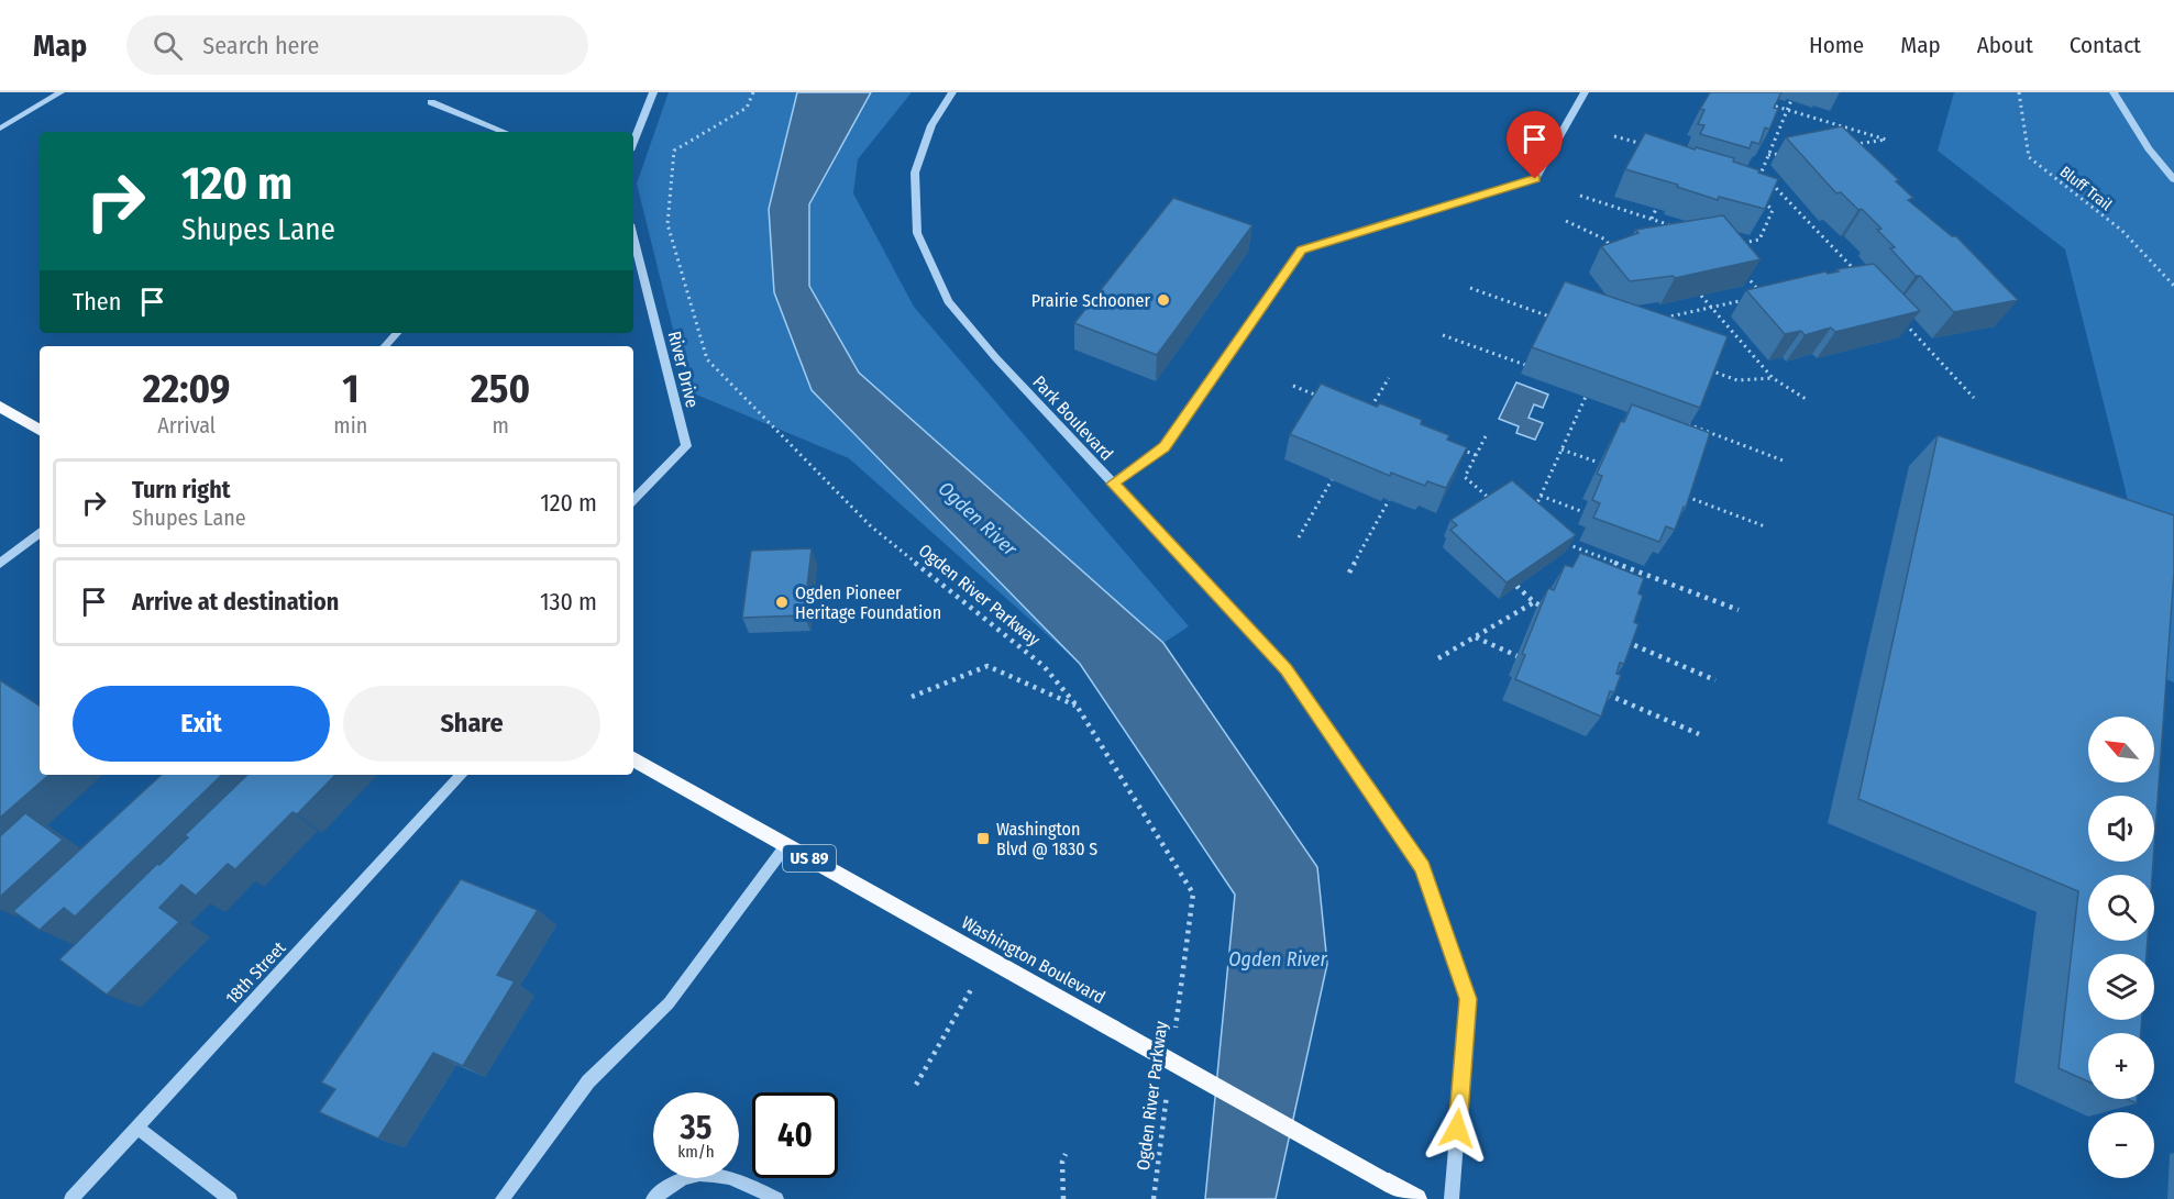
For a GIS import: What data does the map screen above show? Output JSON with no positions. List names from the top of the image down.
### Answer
{
  "streets": {
    "main road": ["US 89", "Washington Boulevard"],
    "street": ["River Drive", "Park Boulevard", "18th Street"],
    "path": ["Bluff Trail", "Ogden River Parkway"]
  },
  "water": ["Ogden River"],
  "places": {
    "other": ["Prairie Schooner", "Ogden Pioneer Heritage Foundation"],
    "transit": ["Washington Blvd @ 1830 S"]
  },
  "north": "top left",
  "page": {
    "header": "Map",
    "search": "Search here",
    "nav": [
      "Home",
      "Map",
      "About",
      "Contact"
    ],
    "turn": ["120 m", "Shupes Lane"],
    "then": "Then",
    "eta": [
      "22:09",
      "Arrival",
      "1",
      "min",
      "250",
      "m"
    ],
    "list": [
      {
        "name": "Turn right",
        "note": "Shupes Lane",
        "value": "120 m"
      },
      {
        "name": "Arrive at destination",
        "value": "130 m"
      }
    ],
    "buttons": ["Exit", "Share"],
    "map_buttons": ["+", "−"],
    "speed": "35 km/h",
    "limit": "40"
  }
}
